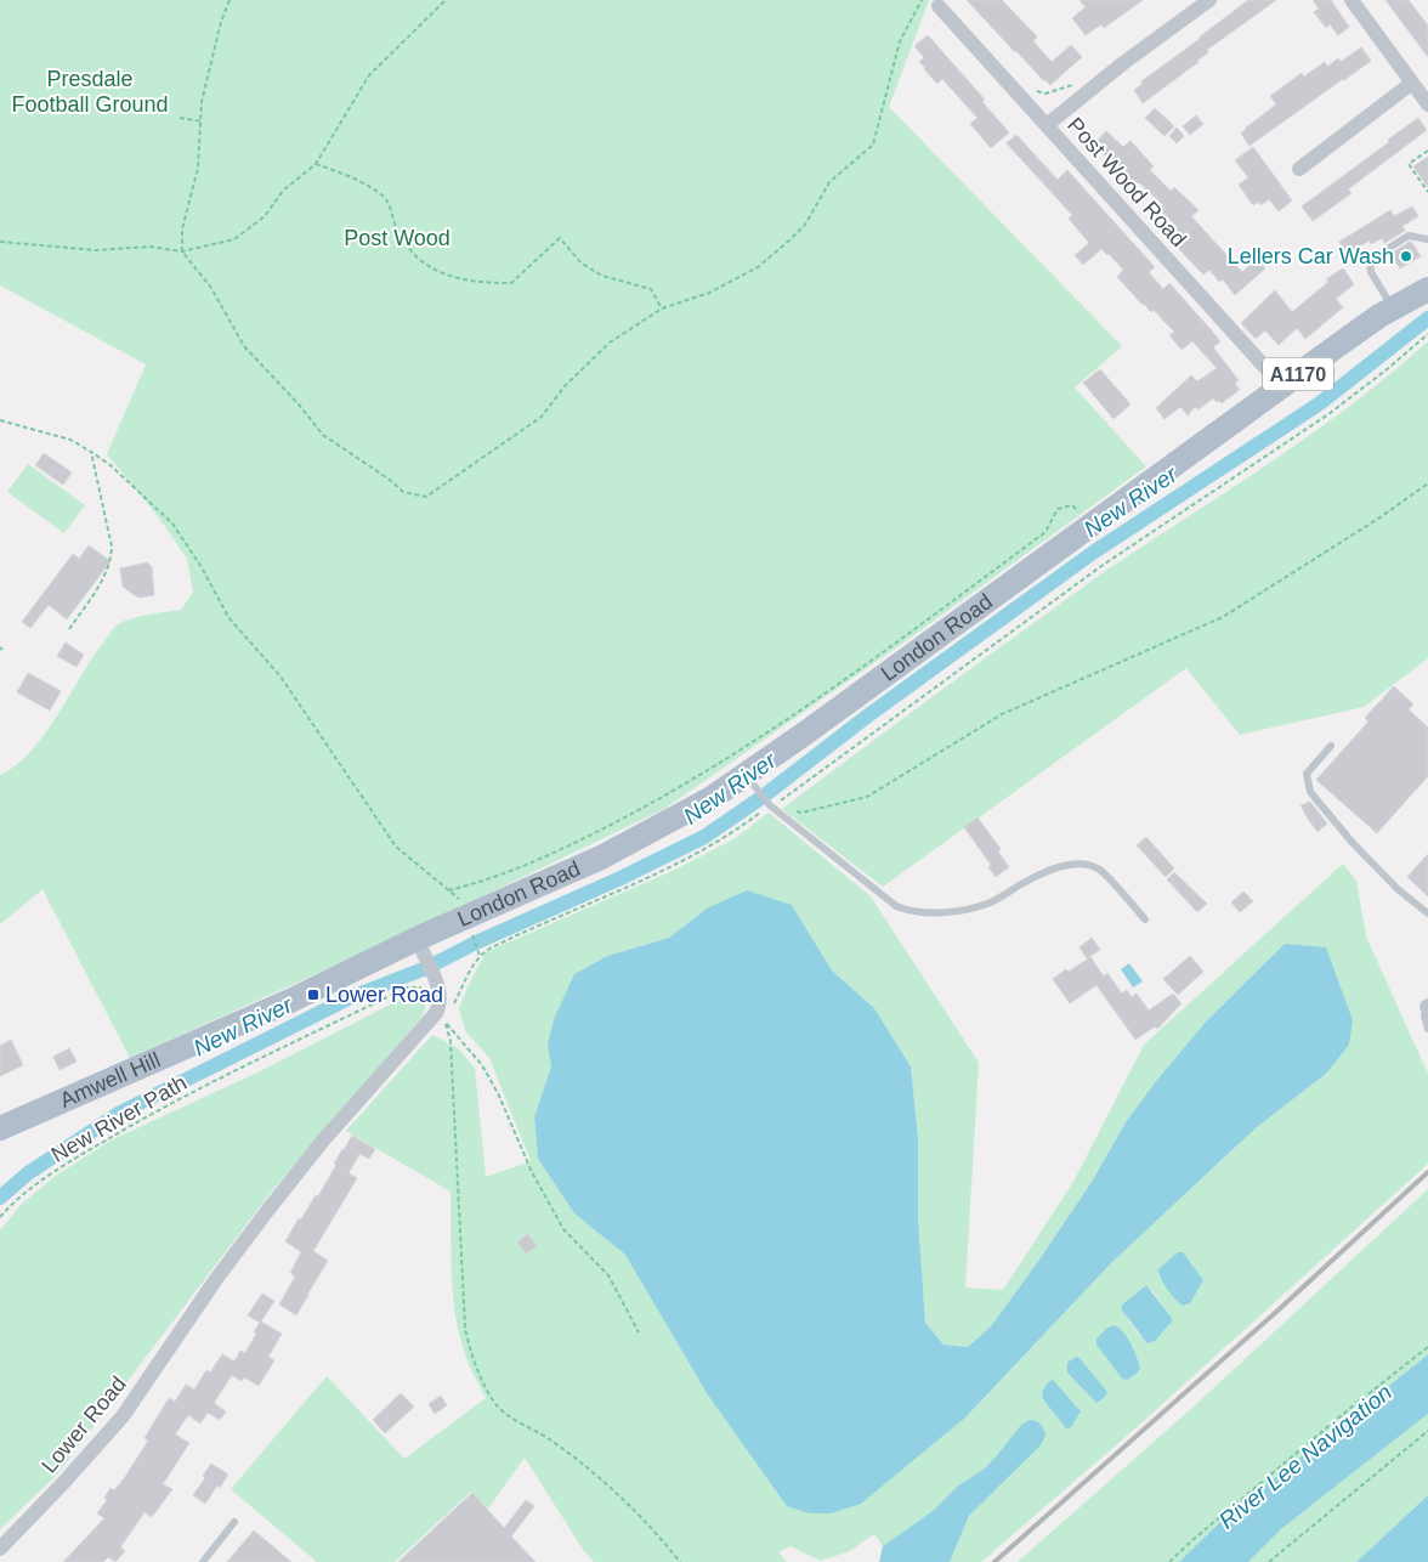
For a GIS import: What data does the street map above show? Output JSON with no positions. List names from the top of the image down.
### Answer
{
  "streets": {
    "main road": ["A1170", "London Road", "Amwell Hill"],
    "street": ["Post Wood Road", "Lower Road"],
    "path": ["New River Path"]
  },
  "crossings": [
    ["Post Wood Road", "London Road"],
    ["London Road", "Amwell Hill"],
    ["London Road", "Lower Road"],
    ["Amwell Hill", "Lower Road"],
    ["New River Path", "Lower Road"]
  ],
  "water": ["New River", "River Lee Navigation"],
  "parks": ["Presdale Football Ground", "Post Wood"],
  "places": {
    "other": ["Lellers Car Wash"],
    "transit": ["Lower Road"]
  }
}
